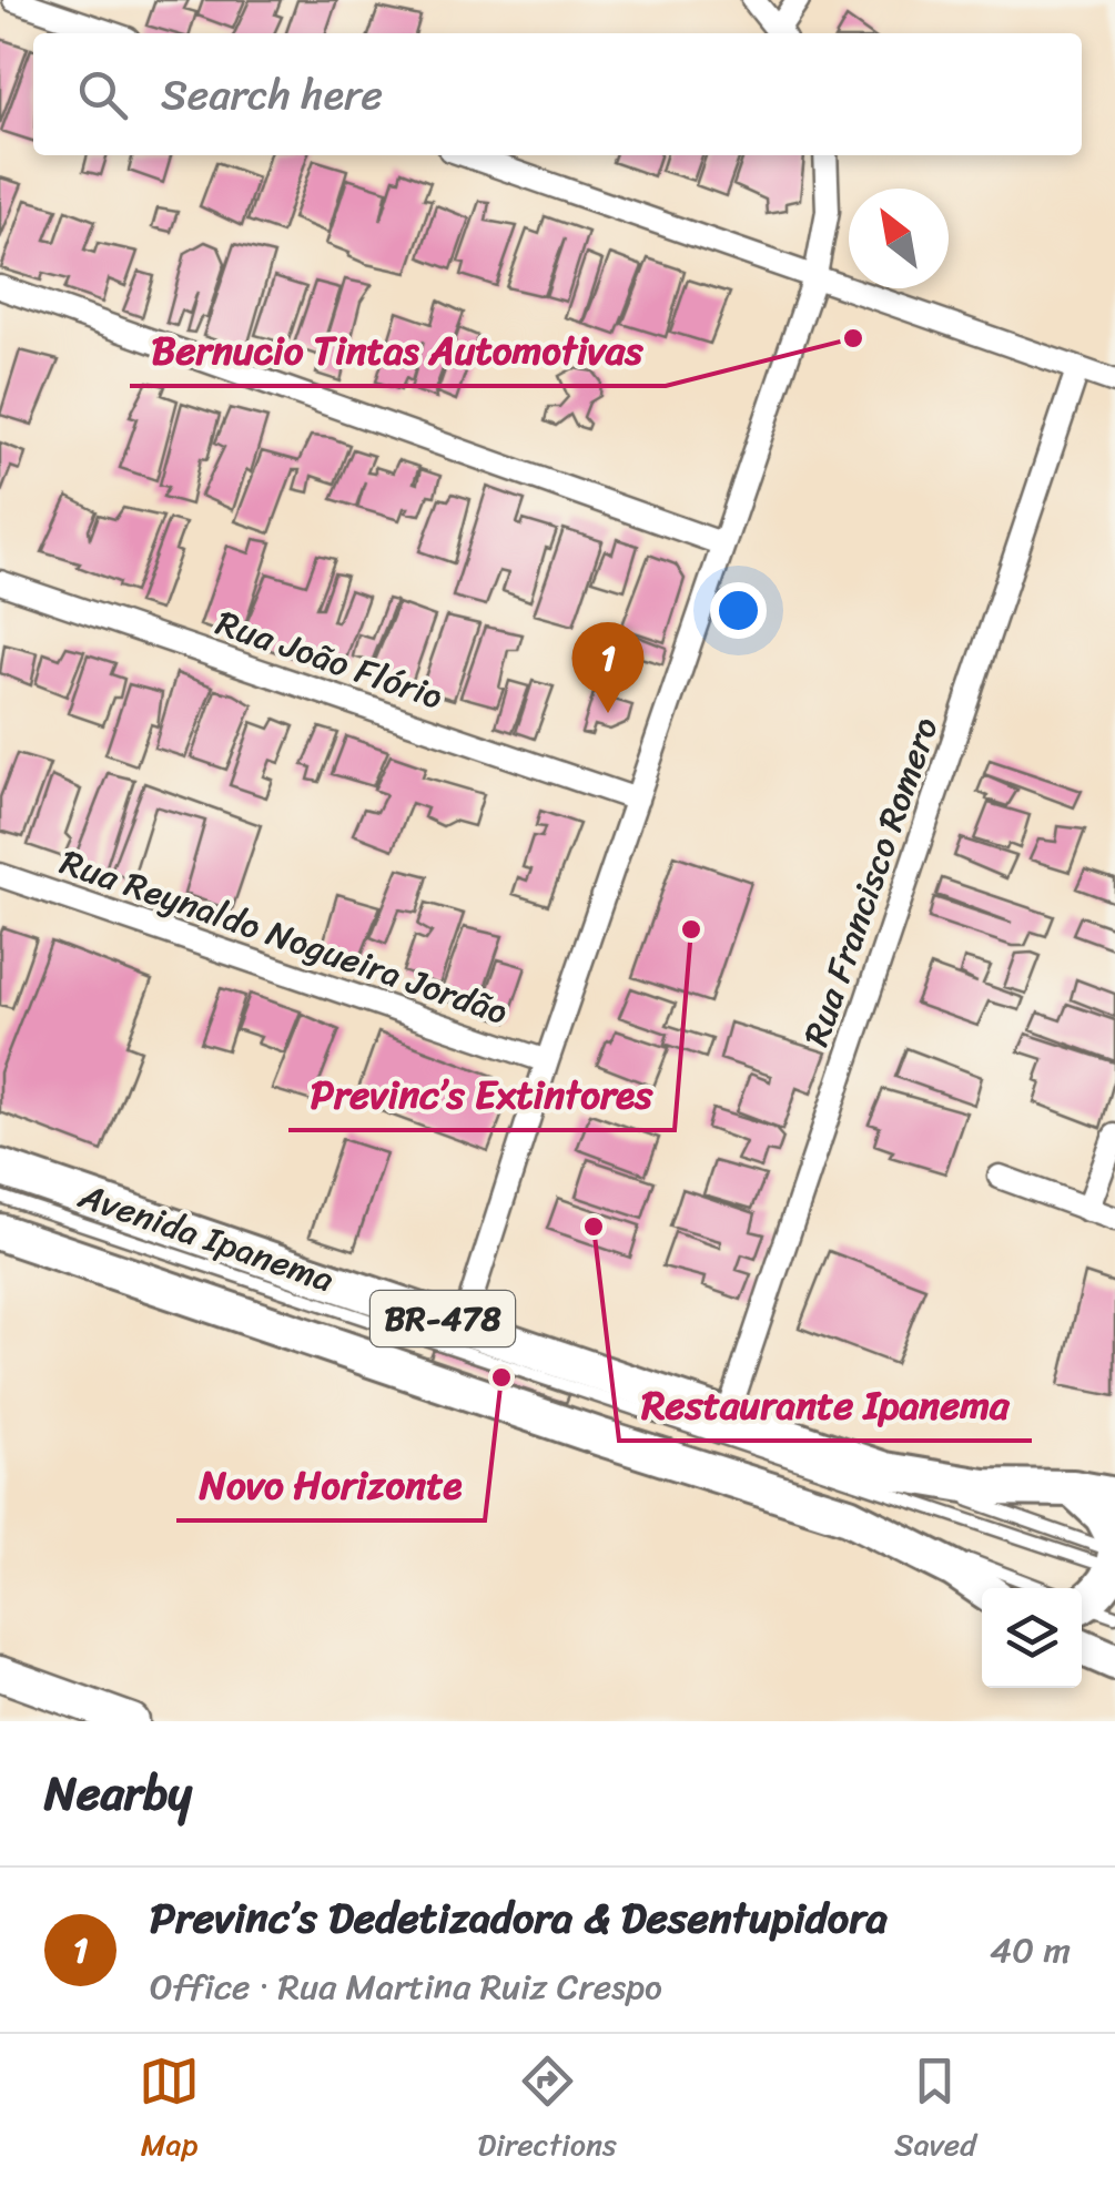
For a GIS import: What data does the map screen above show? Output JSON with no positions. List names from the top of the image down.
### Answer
{
  "streets": {
    "main road": ["Avenida Ipanema", "BR-478"],
    "street": ["Rua João Flório", "Rua Francisco Romero", "Rua Reynaldo Nogueira Jordão"]
  },
  "crossings": [
    ["Rua Francisco Romero", "Avenida Ipanema"]
  ],
  "places": [
    "Bernucio Tintas Automotivas",
    "Previnc’s Extintores",
    "Restaurante Ipanema",
    "Novo Horizonte"
  ],
  "north": "top left",
  "page": {
    "search": "Search here",
    "pins": "1",
    "heading": "Nearby",
    "list": [
      {
        "mark": "1",
        "name": "Previnc’s Dedetizadora & Desentupidora",
        "note": "Office · Rua Martina Ruiz Crespo",
        "value": "40 m"
      }
    ],
    "nav": ["Map", "Directions", "Saved"]
  }
}
